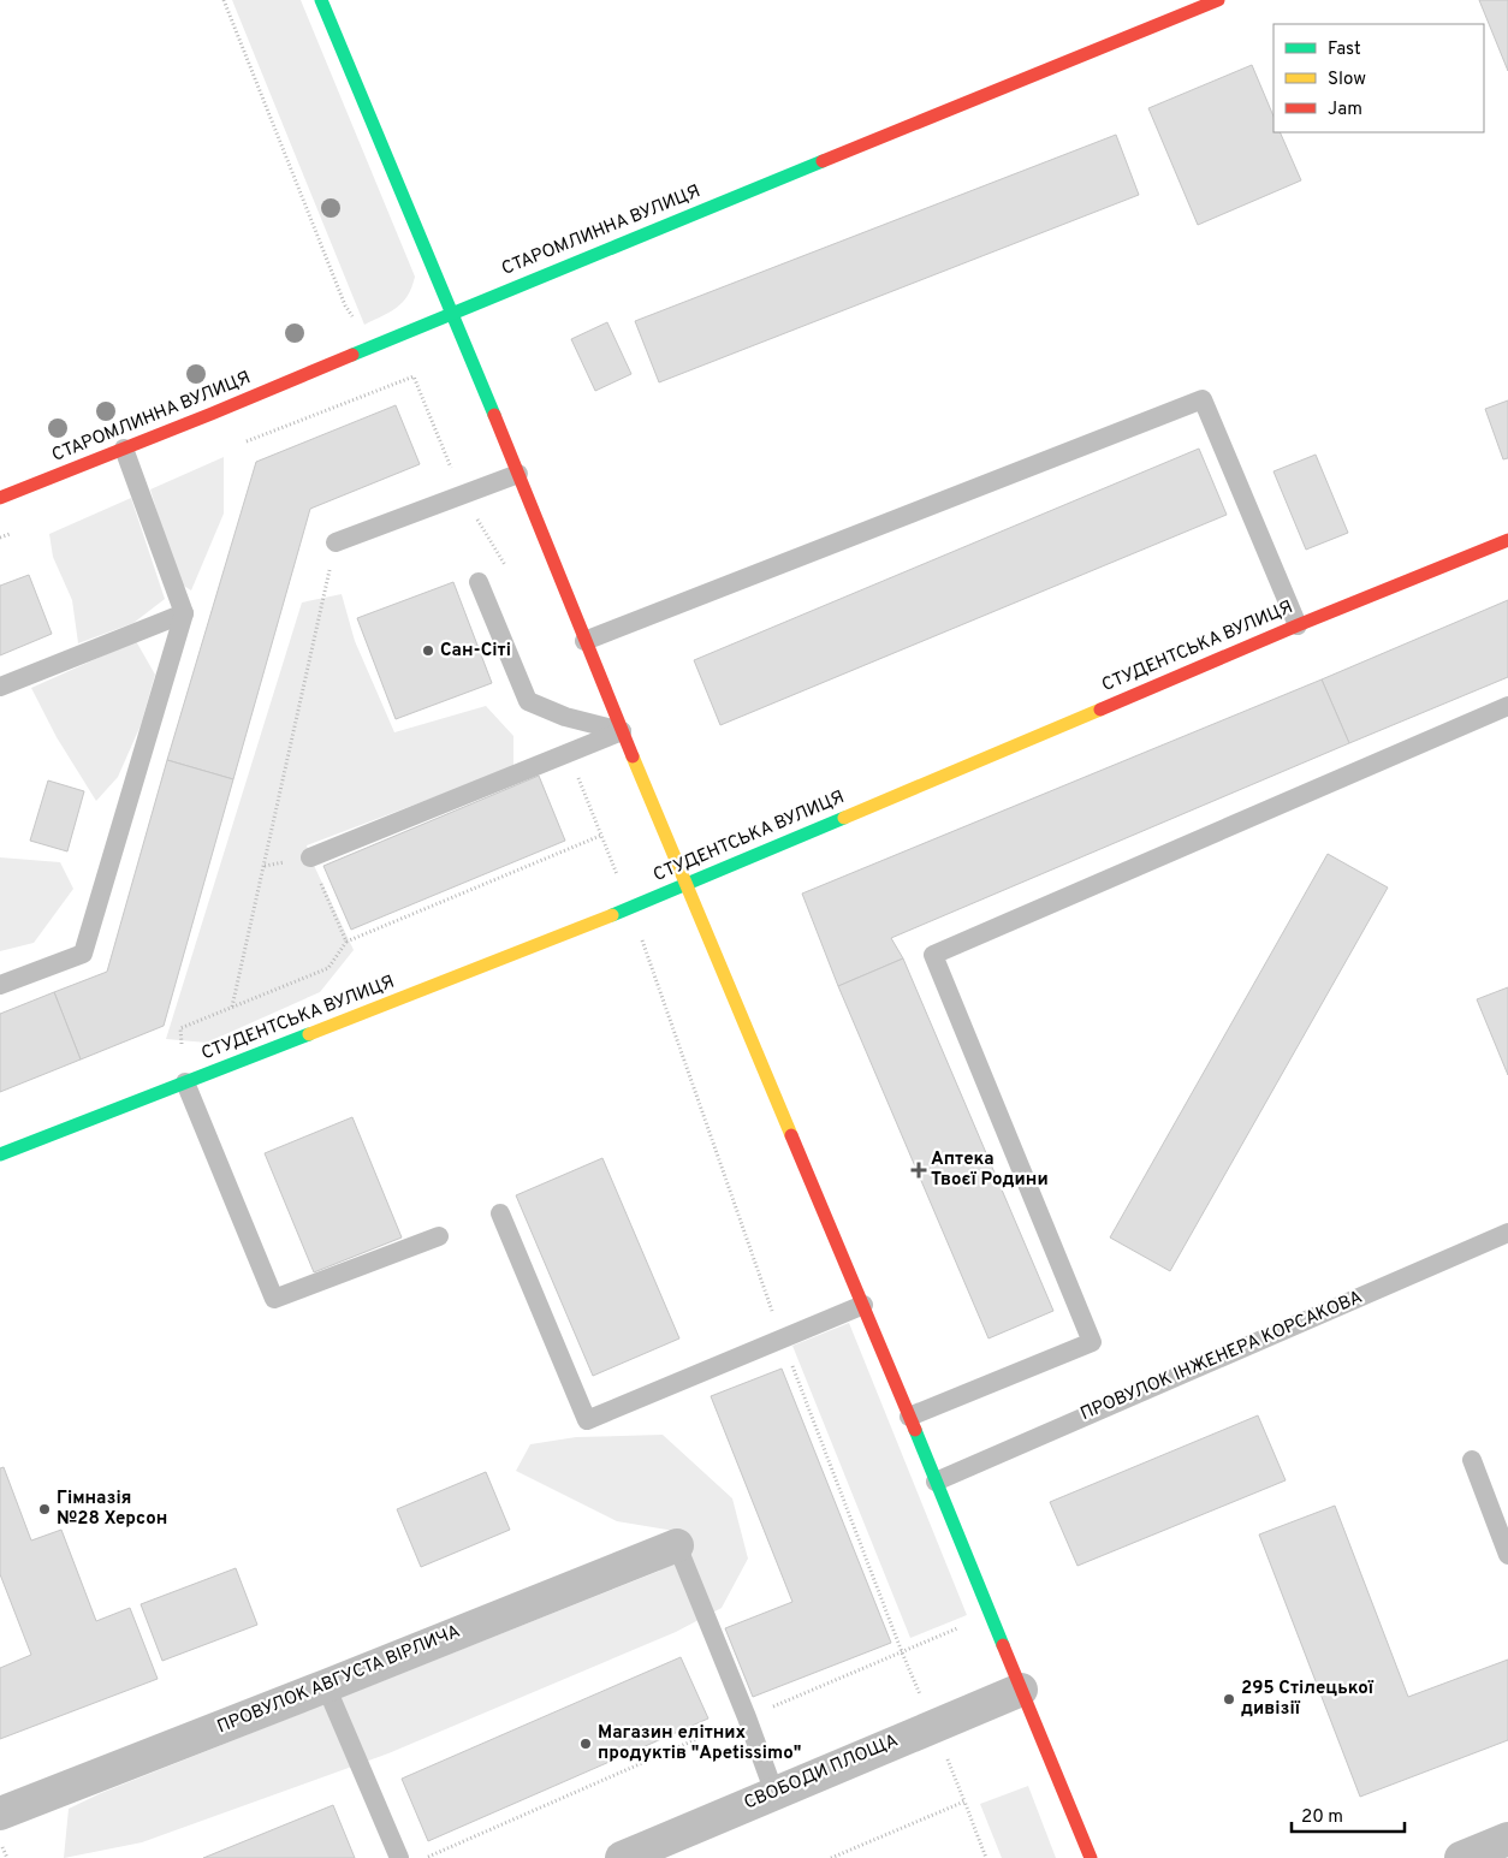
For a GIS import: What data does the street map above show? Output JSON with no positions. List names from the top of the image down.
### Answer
{
  "streets": {
    "street": [
      "СТАРОМЛИННА ВУЛИЦЯ",
      "СТУДЕНТСЬКА ВУЛИЦЯ",
      "ПРОВУЛОК АВГУСТА ВІРЛИЧА",
      "СВОБОДИ ПЛОЩА"
    ],
    "lane": ["ПРОВУЛОК ІНЖЕНЕРА КОРСАКОВА"]
  },
  "places": {
    "other": [
      "Сан-Сіті",
      "Гімназія №28 Херсон",
      "295 Стілецької дивізії",
      "Магазин елітних продуктів \"Apetissimo\""
    ],
    "health": ["Аптека Твоєї Родини"]
  },
  "legend": ["Fast", "Slow", "Jam"],
  "scale_bar": "20 m"
}
